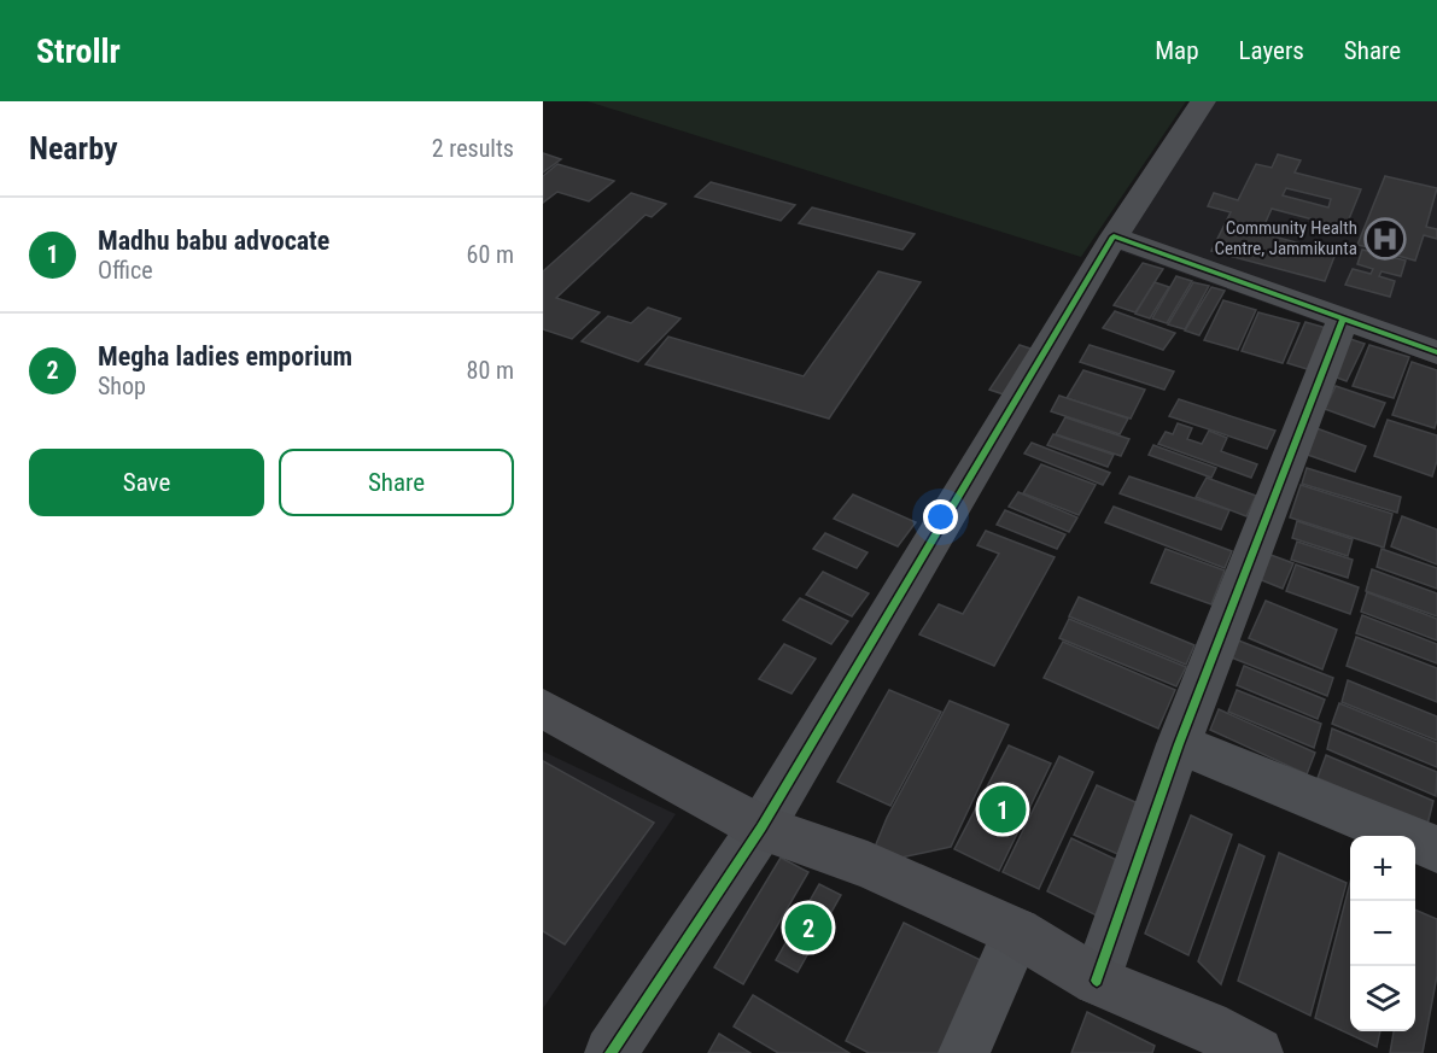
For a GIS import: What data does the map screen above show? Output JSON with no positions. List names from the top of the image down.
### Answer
{
  "places": {
    "hospital": ["Community Health Centre, Jammikunta"]
  },
  "page": {
    "header": "Strollr",
    "nav": ["Map", "Layers", "Share"],
    "heading": ["Nearby", "2 results"],
    "list": [
      {
        "mark": "1",
        "name": "Madhu babu advocate",
        "note": "Office",
        "value": "60 m"
      },
      {
        "mark": "2",
        "name": "Megha ladies emporium",
        "note": "Shop",
        "value": "80 m"
      }
    ],
    "buttons": ["Save", "Share"],
    "pins": ["1", "2"],
    "map_buttons": ["+", "−"]
  }
}
